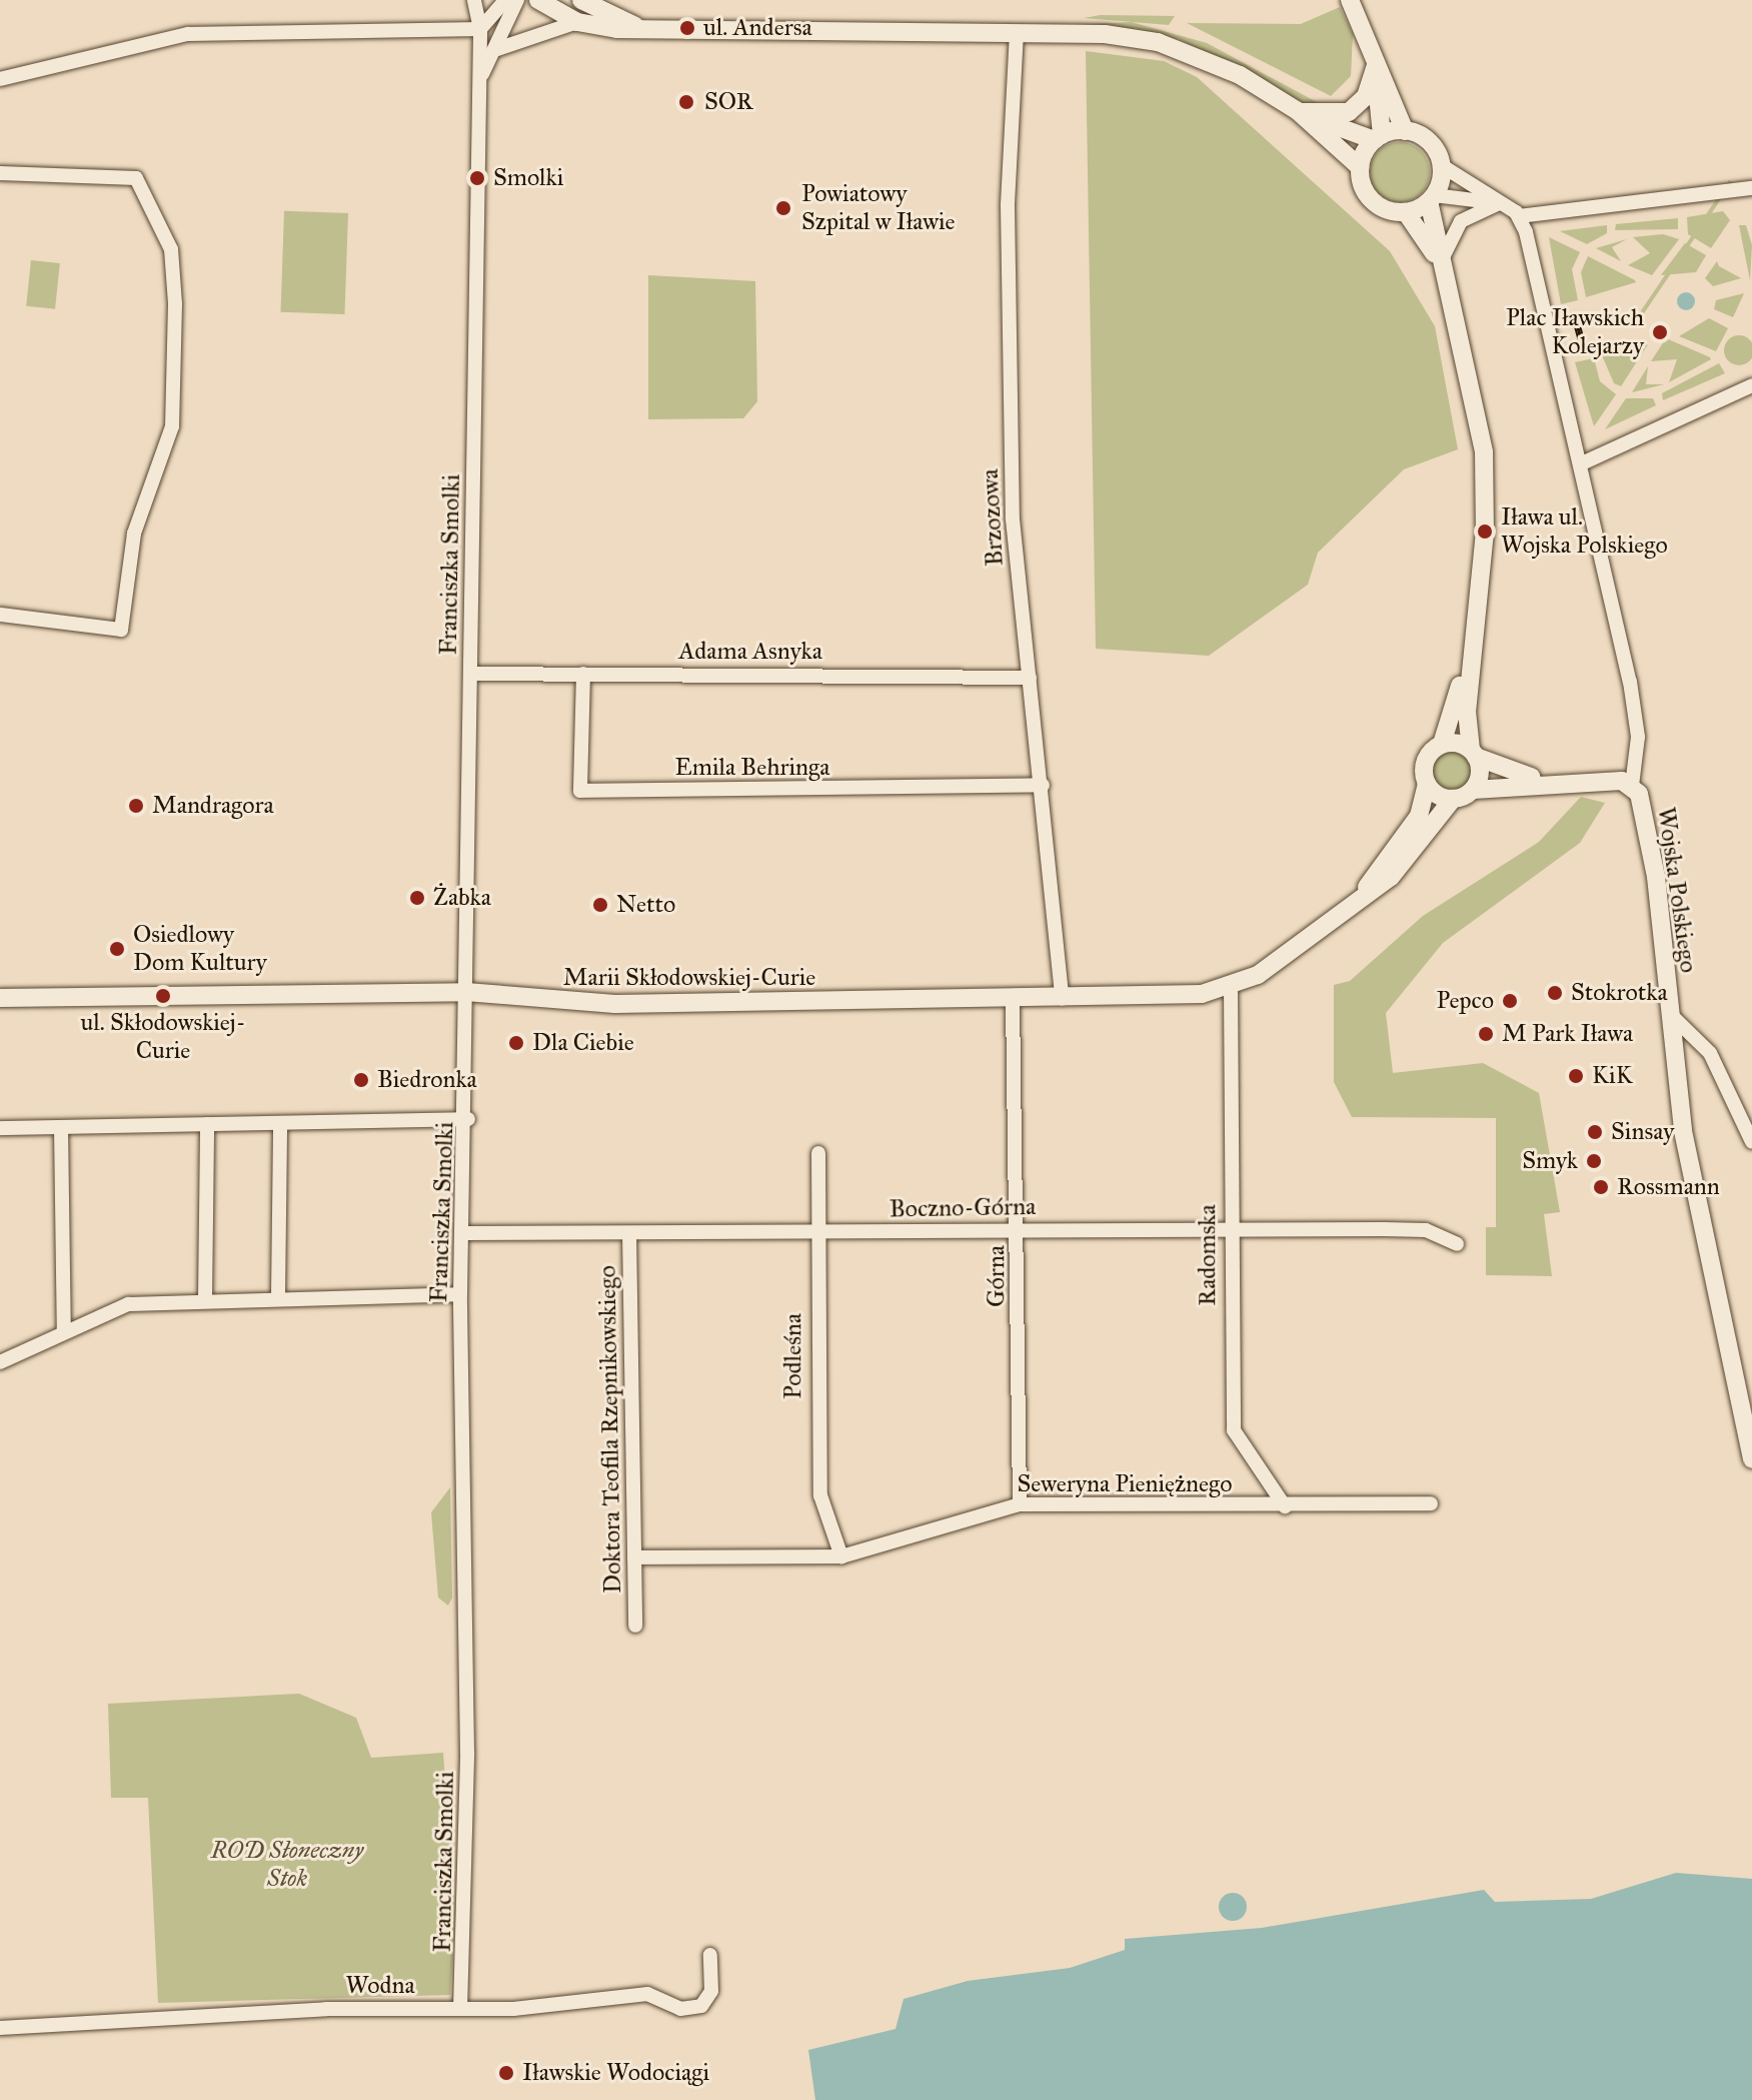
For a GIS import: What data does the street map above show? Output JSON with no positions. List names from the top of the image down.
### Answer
{
  "streets": {
    "street": [
      "Brzozowa",
      "Franciszka Smolki",
      "Adama Asnyka",
      "Emila Behringa",
      "Wojska Polskiego",
      "Marii Skłodowskiej-Curie",
      "Boczno-Górna",
      "Radomska",
      "Górna",
      "Podleśna",
      "Doktora Teofila Rzepnikowskiego",
      "Seweryna Pieniężnego",
      "Wodna"
    ]
  },
  "crossings": [
    ["Brzozowa", "Adama Asnyka"],
    ["Brzozowa", "Emila Behringa"],
    ["Brzozowa", "Marii Skłodowskiej-Curie"],
    ["Franciszka Smolki", "Adama Asnyka"],
    ["Franciszka Smolki", "Marii Skłodowskiej-Curie"],
    ["Franciszka Smolki", "Boczno-Górna"],
    ["Franciszka Smolki", "Wodna"],
    ["Adama Asnyka", "Emila Behringa"],
    ["Marii Skłodowskiej-Curie", "Radomska"],
    ["Marii Skłodowskiej-Curie", "Górna"],
    ["Boczno-Górna", "Radomska"],
    ["Boczno-Górna", "Górna"],
    ["Boczno-Górna", "Podleśna"],
    ["Boczno-Górna", "Doktora Teofila Rzepnikowskiego"],
    ["Radomska", "Seweryna Pieniężnego"],
    ["Górna", "Seweryna Pieniężnego"],
    ["Podleśna", "Seweryna Pieniężnego"],
    ["Doktora Teofila Rzepnikowskiego", "Seweryna Pieniężnego"]
  ],
  "parks": ["ROD Słoneczny Stok"],
  "places": [
    "ul. Andersa",
    "SOR",
    "Smolki",
    "Powiatowy Szpital w Iławie",
    "Plac Iławskich Kolejarzy",
    "Iława ul. Wojska Polskiego",
    "Mandragora",
    "Żabka",
    "Netto",
    "Osiedlowy Dom Kultury",
    "Stokrotka",
    "ul. Skłodowskiej- Curie",
    "Pepco",
    "M Park Iława",
    "Dla Ciebie",
    "KiK",
    "Biedronka",
    "Sinsay",
    "Smyk",
    "Rossmann",
    "Iławskie Wodociągi"
  ]
}
